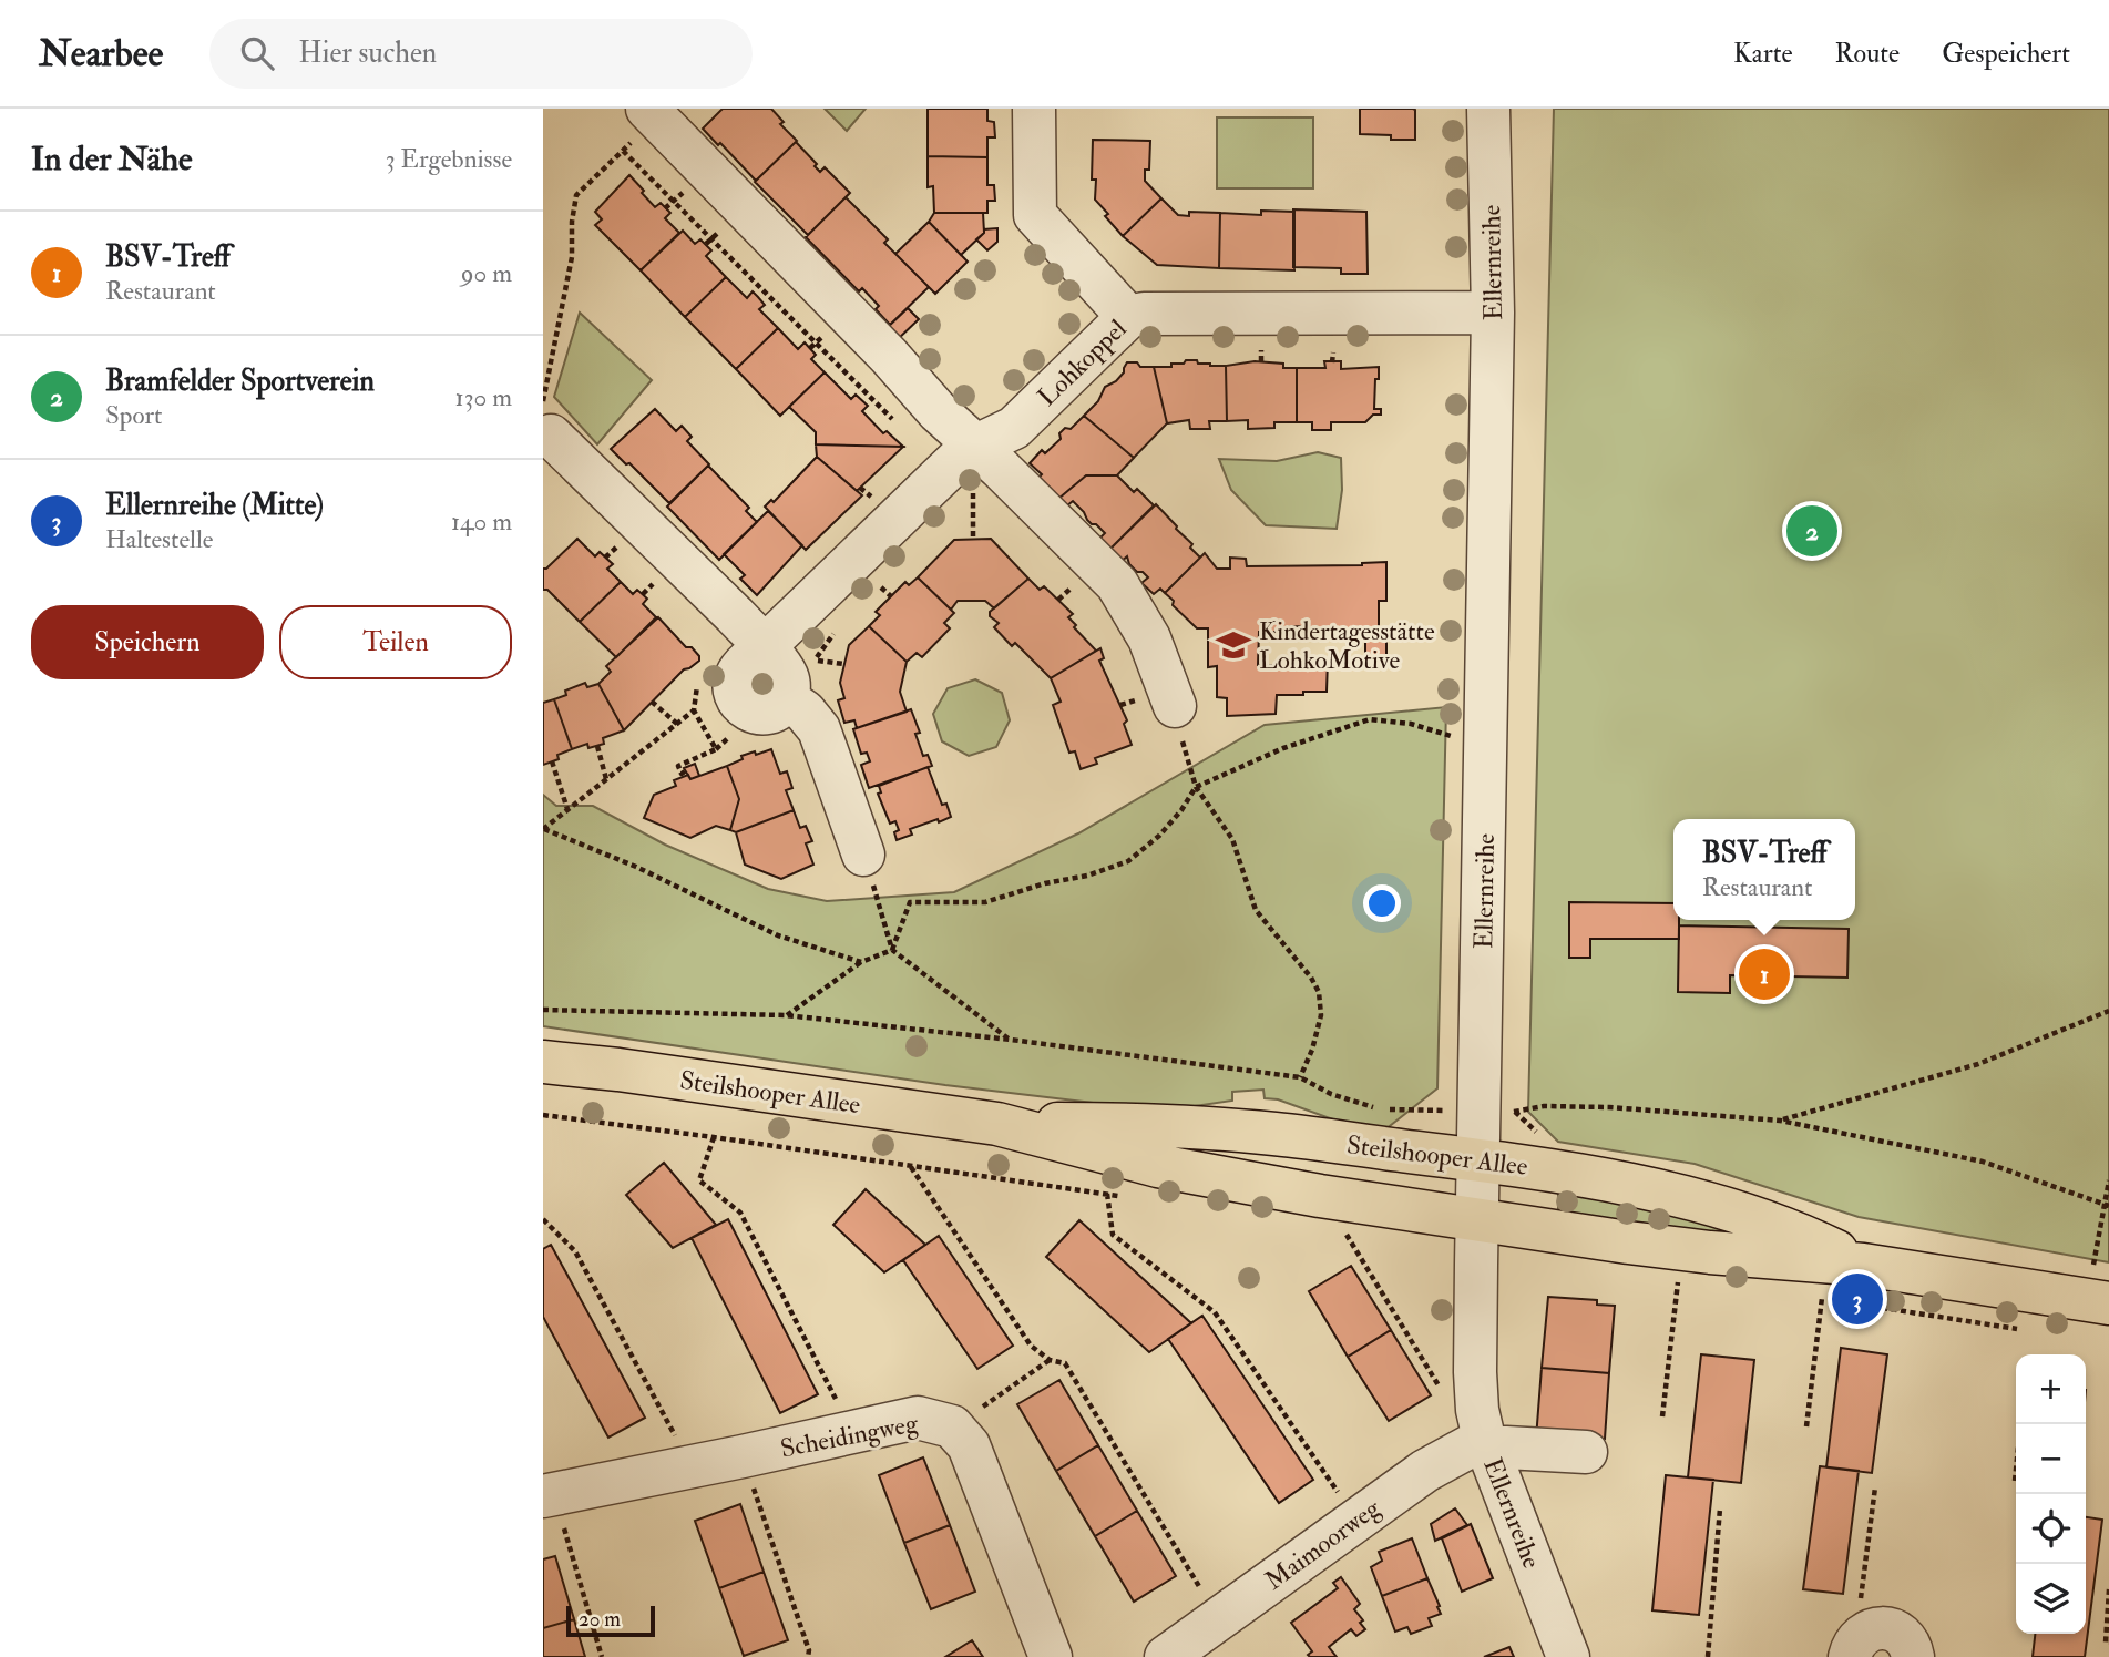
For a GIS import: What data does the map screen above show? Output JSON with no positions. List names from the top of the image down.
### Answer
{
  "streets": {
    "main road": ["Steilshooper Allee"],
    "street": [
      "Ellernreihe",
      "Lohkoppel",
      "Scheidingweg",
      "Maimoorweg"
    ]
  },
  "crossings": [
    ["Ellernreihe", "Lohkoppel"],
    ["Ellernreihe", "Steilshooper Allee"],
    ["Ellernreihe", "Maimoorweg"]
  ],
  "places": {
    "school or university": ["Kindertagesstätte LohkoMotive"]
  },
  "scale_bar": "20 m",
  "page": {
    "header": "Nearbee",
    "search": "Hier suchen",
    "nav": ["Karte", "Route", "Gespeichert"],
    "heading": ["In der Nähe", "3 Ergebnisse"],
    "list": [
      {
        "mark": "1",
        "name": "BSV-Treff",
        "note": "Restaurant",
        "value": "90 m"
      },
      {
        "mark": "2",
        "name": "Bramfelder Sportverein",
        "note": "Sport",
        "value": "130 m"
      },
      {
        "mark": "3",
        "name": "Ellernreihe (Mitte)",
        "note": "Haltestelle",
        "value": "140 m"
      }
    ],
    "pins": ["2", "1", "3"],
    "buttons": ["Speichern", "Teilen"],
    "popup": ["BSV-Treff", "Restaurant"],
    "map_buttons": ["+", "−"],
    "scale": "20 m"
  }
}
